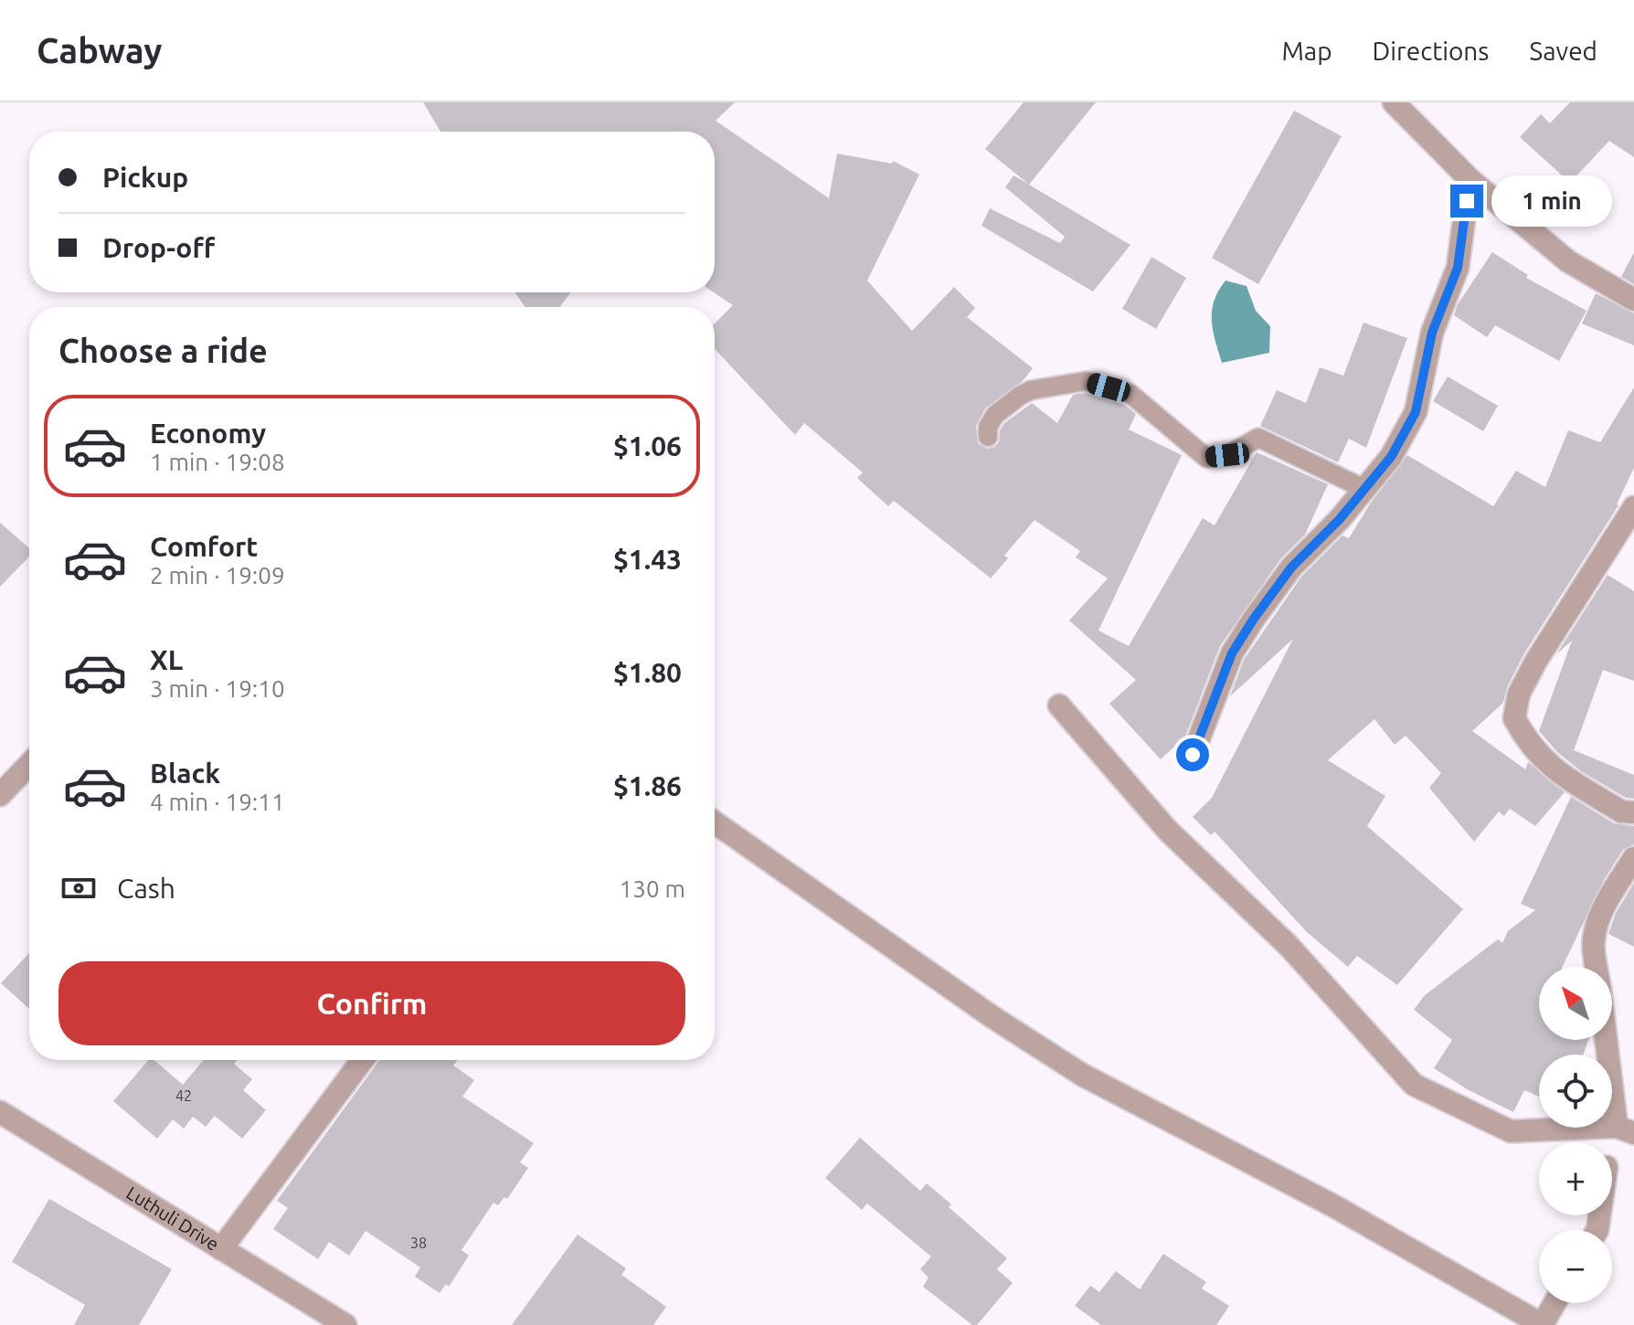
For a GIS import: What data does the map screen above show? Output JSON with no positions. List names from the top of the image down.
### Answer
{
  "streets": {
    "street": ["Luthuli Drive"]
  },
  "house_numbers": ["42", "38"],
  "north": "top left",
  "page": {
    "header": "Cabway",
    "nav": ["Map", "Directions", "Saved"],
    "banner": ["Pickup", "Drop-off"],
    "bubble": "1 min",
    "heading": "Choose a ride",
    "list": [
      {
        "name": "Economy",
        "note": "1 min · 19:08",
        "value": "$1.06"
      },
      {
        "name": "Comfort",
        "note": "2 min · 19:09",
        "value": "$1.43"
      },
      {
        "name": "XL",
        "note": "3 min · 19:10",
        "value": "$1.80"
      },
      {
        "name": "Black",
        "note": "4 min · 19:11",
        "value": "$1.86"
      }
    ],
    "pay": ["Cash", "130 m"],
    "buttons": "Confirm",
    "map_buttons": ["+", "−"]
  }
}
